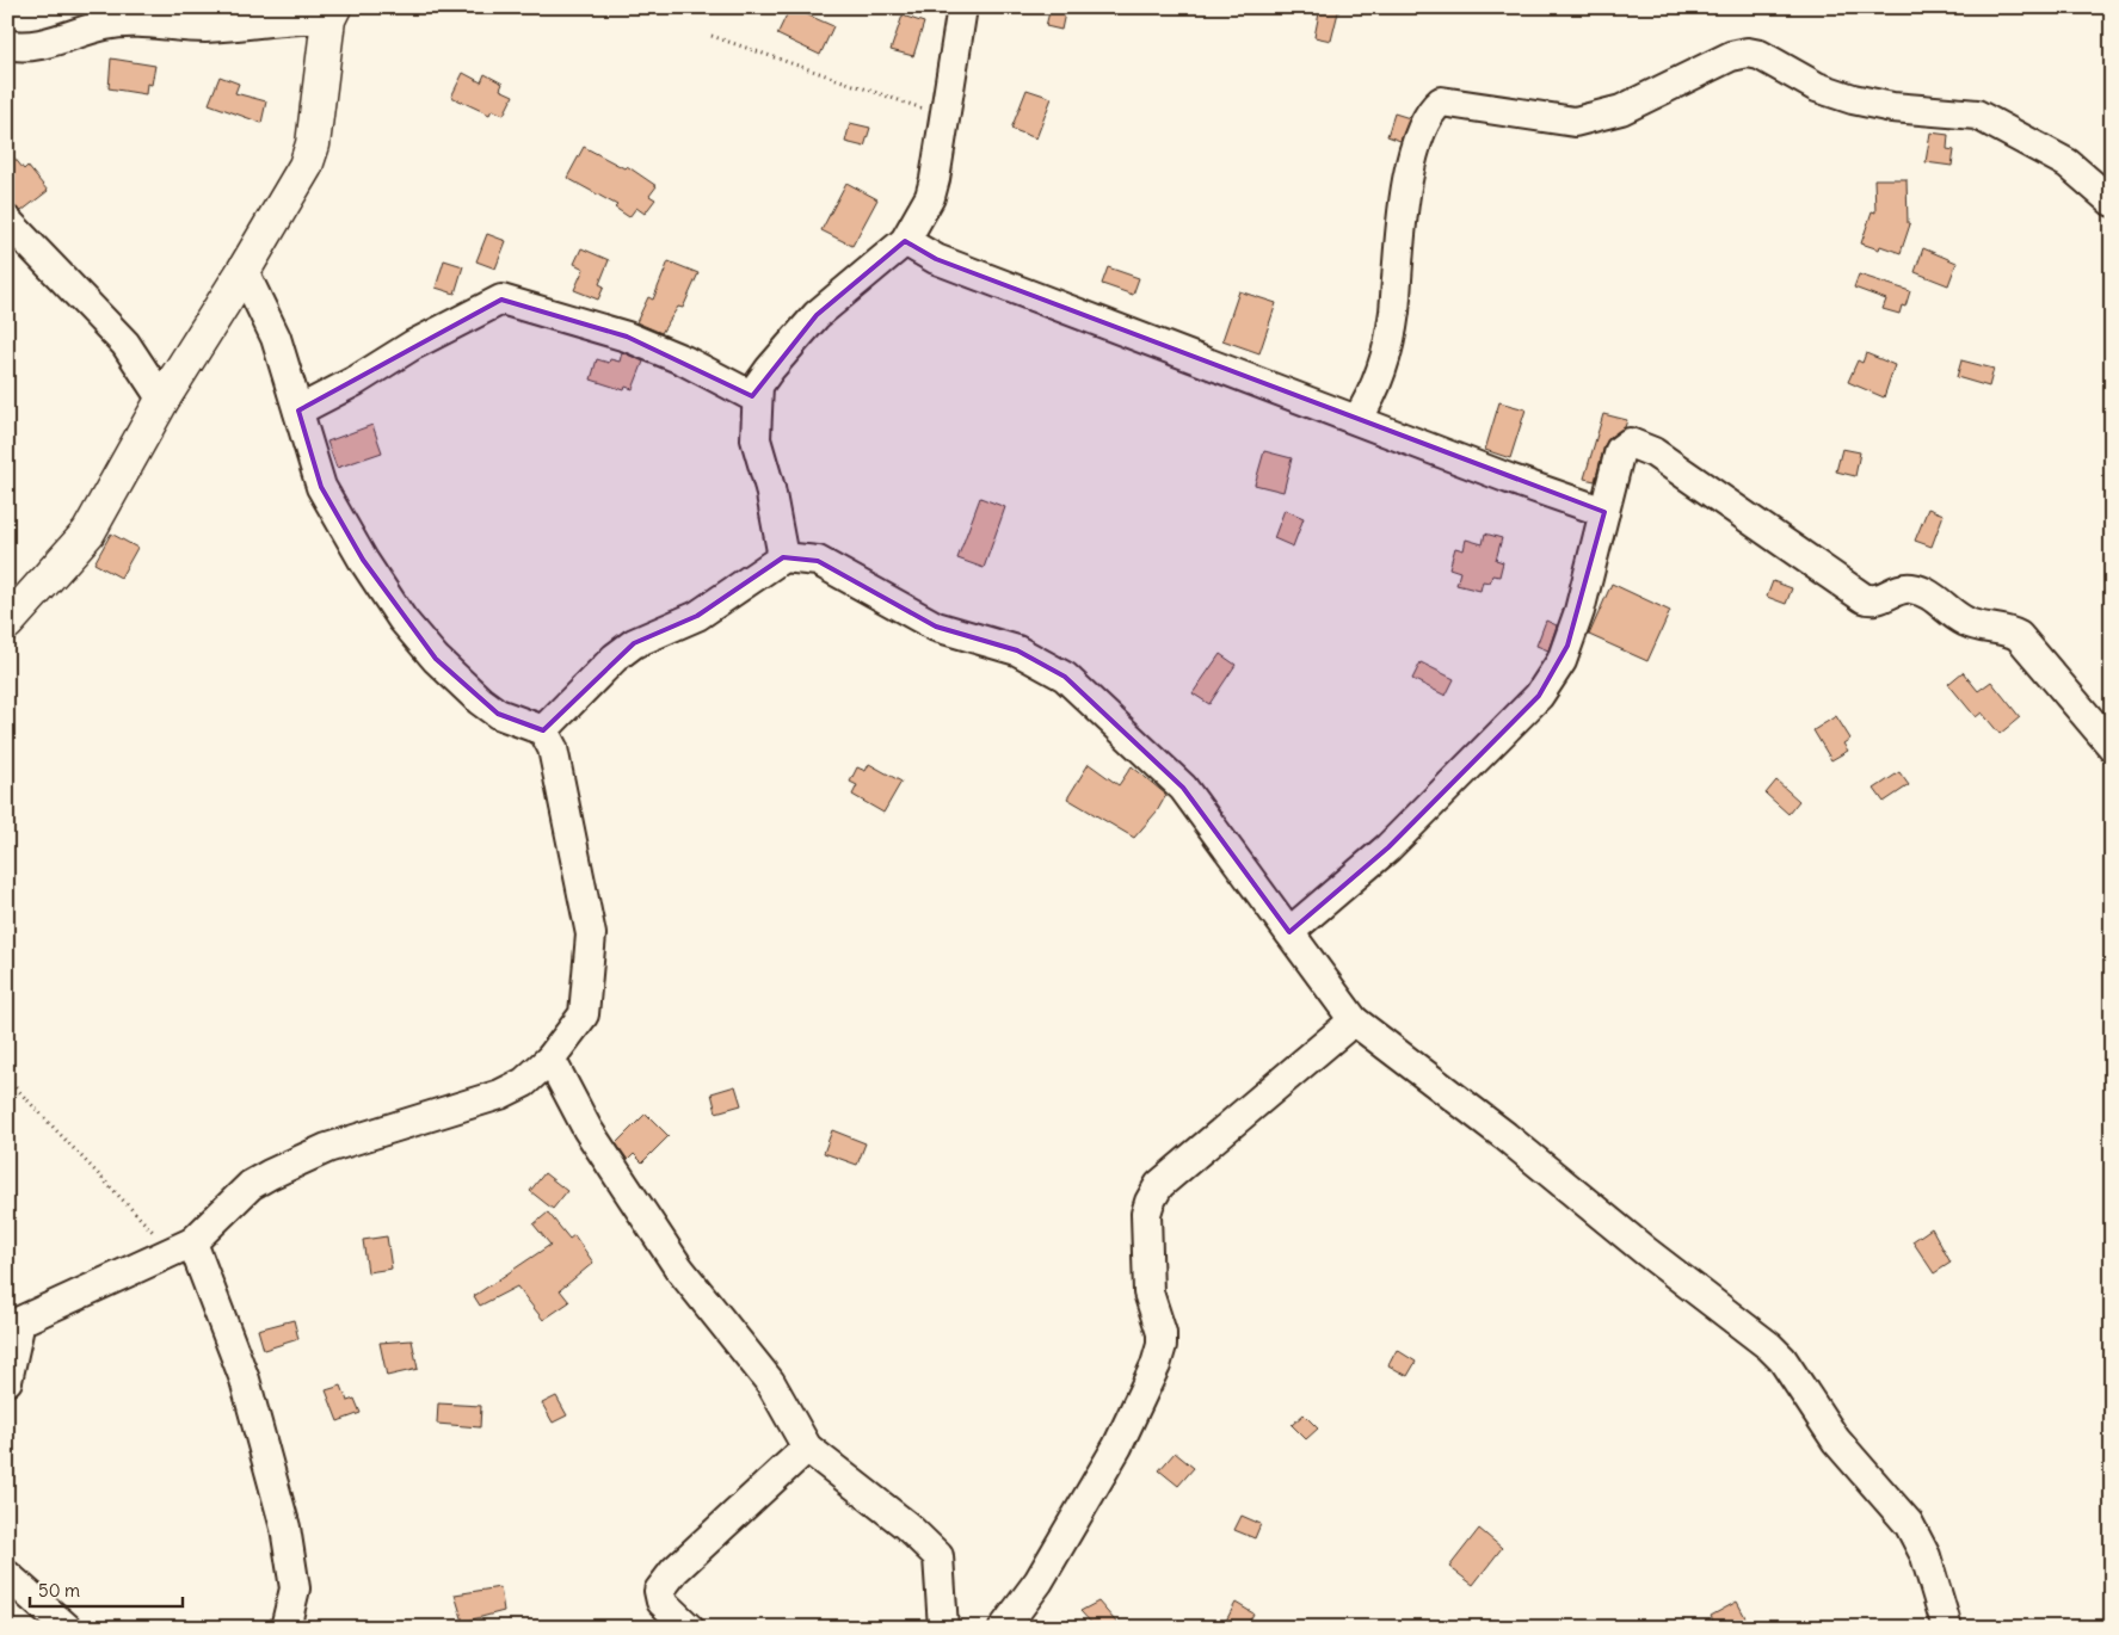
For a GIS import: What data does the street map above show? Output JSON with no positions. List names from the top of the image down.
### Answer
{
  "scale_bar": "50 m"
}
